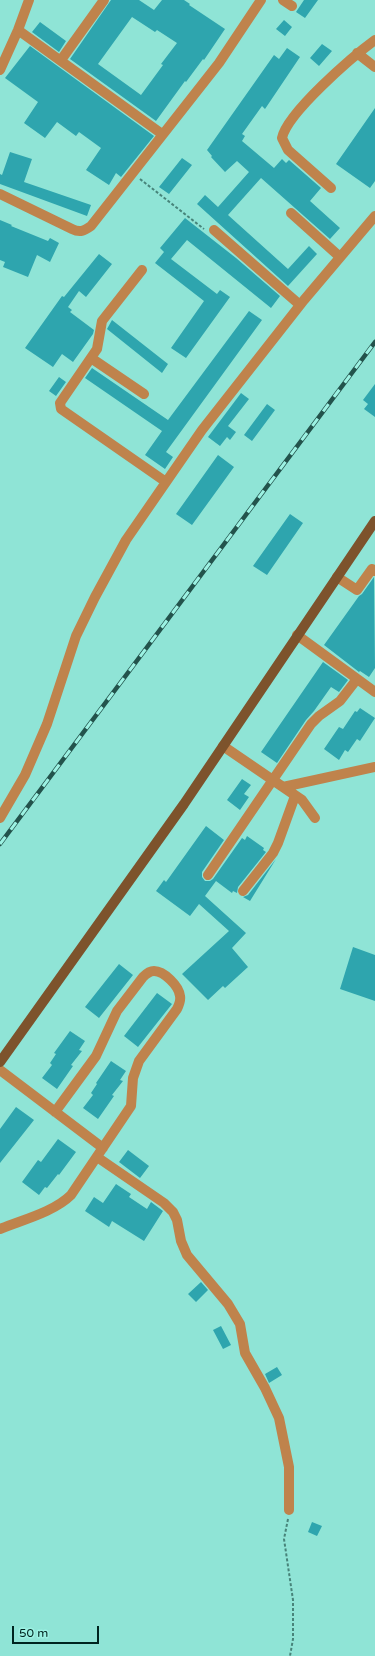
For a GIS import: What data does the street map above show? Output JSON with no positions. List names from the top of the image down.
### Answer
{
  "scale_bar": "50 m"
}
